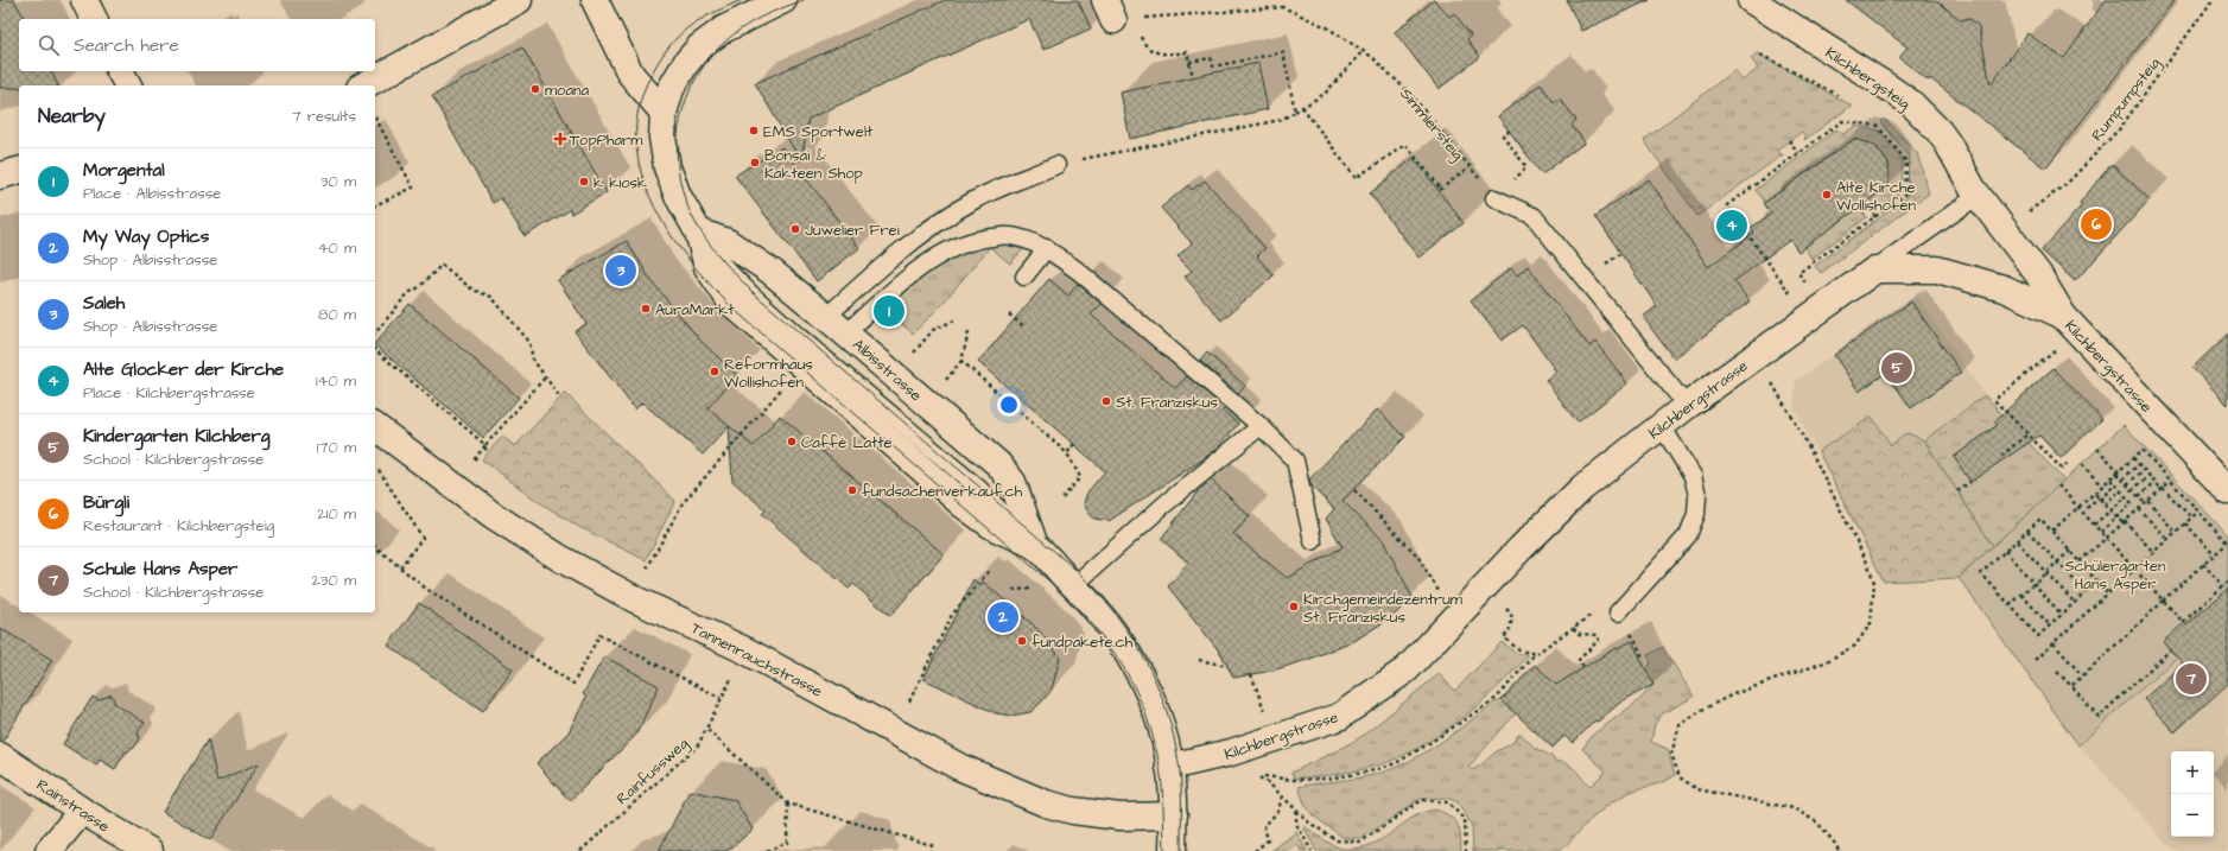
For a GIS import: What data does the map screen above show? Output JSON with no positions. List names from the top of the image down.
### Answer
{
  "streets": {
    "street": [
      "Kilchbergsteig",
      "Kilchbergstrasse",
      "Albisstrasse",
      "Tannenrauchstrasse",
      "Rainstrasse"
    ],
    "path": ["Rumpumpsteig", "Simmlersteig", "Rainfussweg"]
  },
  "crossings": [
    ["Kilchbergsteig", "Kilchbergstrasse"],
    ["Kilchbergstrasse", "Albisstrasse"],
    ["Albisstrasse", "Tannenrauchstrasse"]
  ],
  "parks": ["Schülergarten Hans Asper"],
  "places": {
    "other": [
      "moana",
      "EMS Sportwelt",
      "Bonsai & Kakteen Shop",
      "k kiosk",
      "Alte Kirche Wollishofen",
      "Juwelier Frei",
      "AuraMarkt",
      "Reformhaus Wollishofen",
      "St. Franziskus",
      "Caffè Latte",
      "fundsachenverkauf.ch",
      "Kirchgemeindezentrum St. Franziskus",
      "fundpakete.ch"
    ],
    "health": ["TopPharm"]
  },
  "page": {
    "search": "Search here",
    "heading": ["Nearby", "7 results"],
    "list": [
      {
        "mark": "1",
        "name": "Morgental",
        "note": "Place · Albisstrasse",
        "value": "30 m"
      },
      {
        "mark": "2",
        "name": "My Way Optics",
        "note": "Shop · Albisstrasse",
        "value": "40 m"
      },
      {
        "mark": "3",
        "name": "Saleh",
        "note": "Shop · Albisstrasse",
        "value": "80 m"
      },
      {
        "mark": "4",
        "name": "Alte Glocker der Kirche",
        "note": "Place · Kilchbergstrasse",
        "value": "140 m"
      },
      {
        "mark": "5",
        "name": "Kindergarten Kilchberg",
        "note": "School · Kilchbergstrasse",
        "value": "170 m"
      },
      {
        "mark": "6",
        "name": "Bürgli",
        "note": "Restaurant · Kilchbergsteig",
        "value": "210 m"
      },
      {
        "mark": "7",
        "name": "Schule Hans Asper",
        "note": "School · Kilchbergstrasse",
        "value": "230 m"
      }
    ],
    "pins": [
      "6",
      "4",
      "3",
      "1",
      "5",
      "2",
      "7"
    ],
    "map_buttons": ["+", "−"]
  }
}
